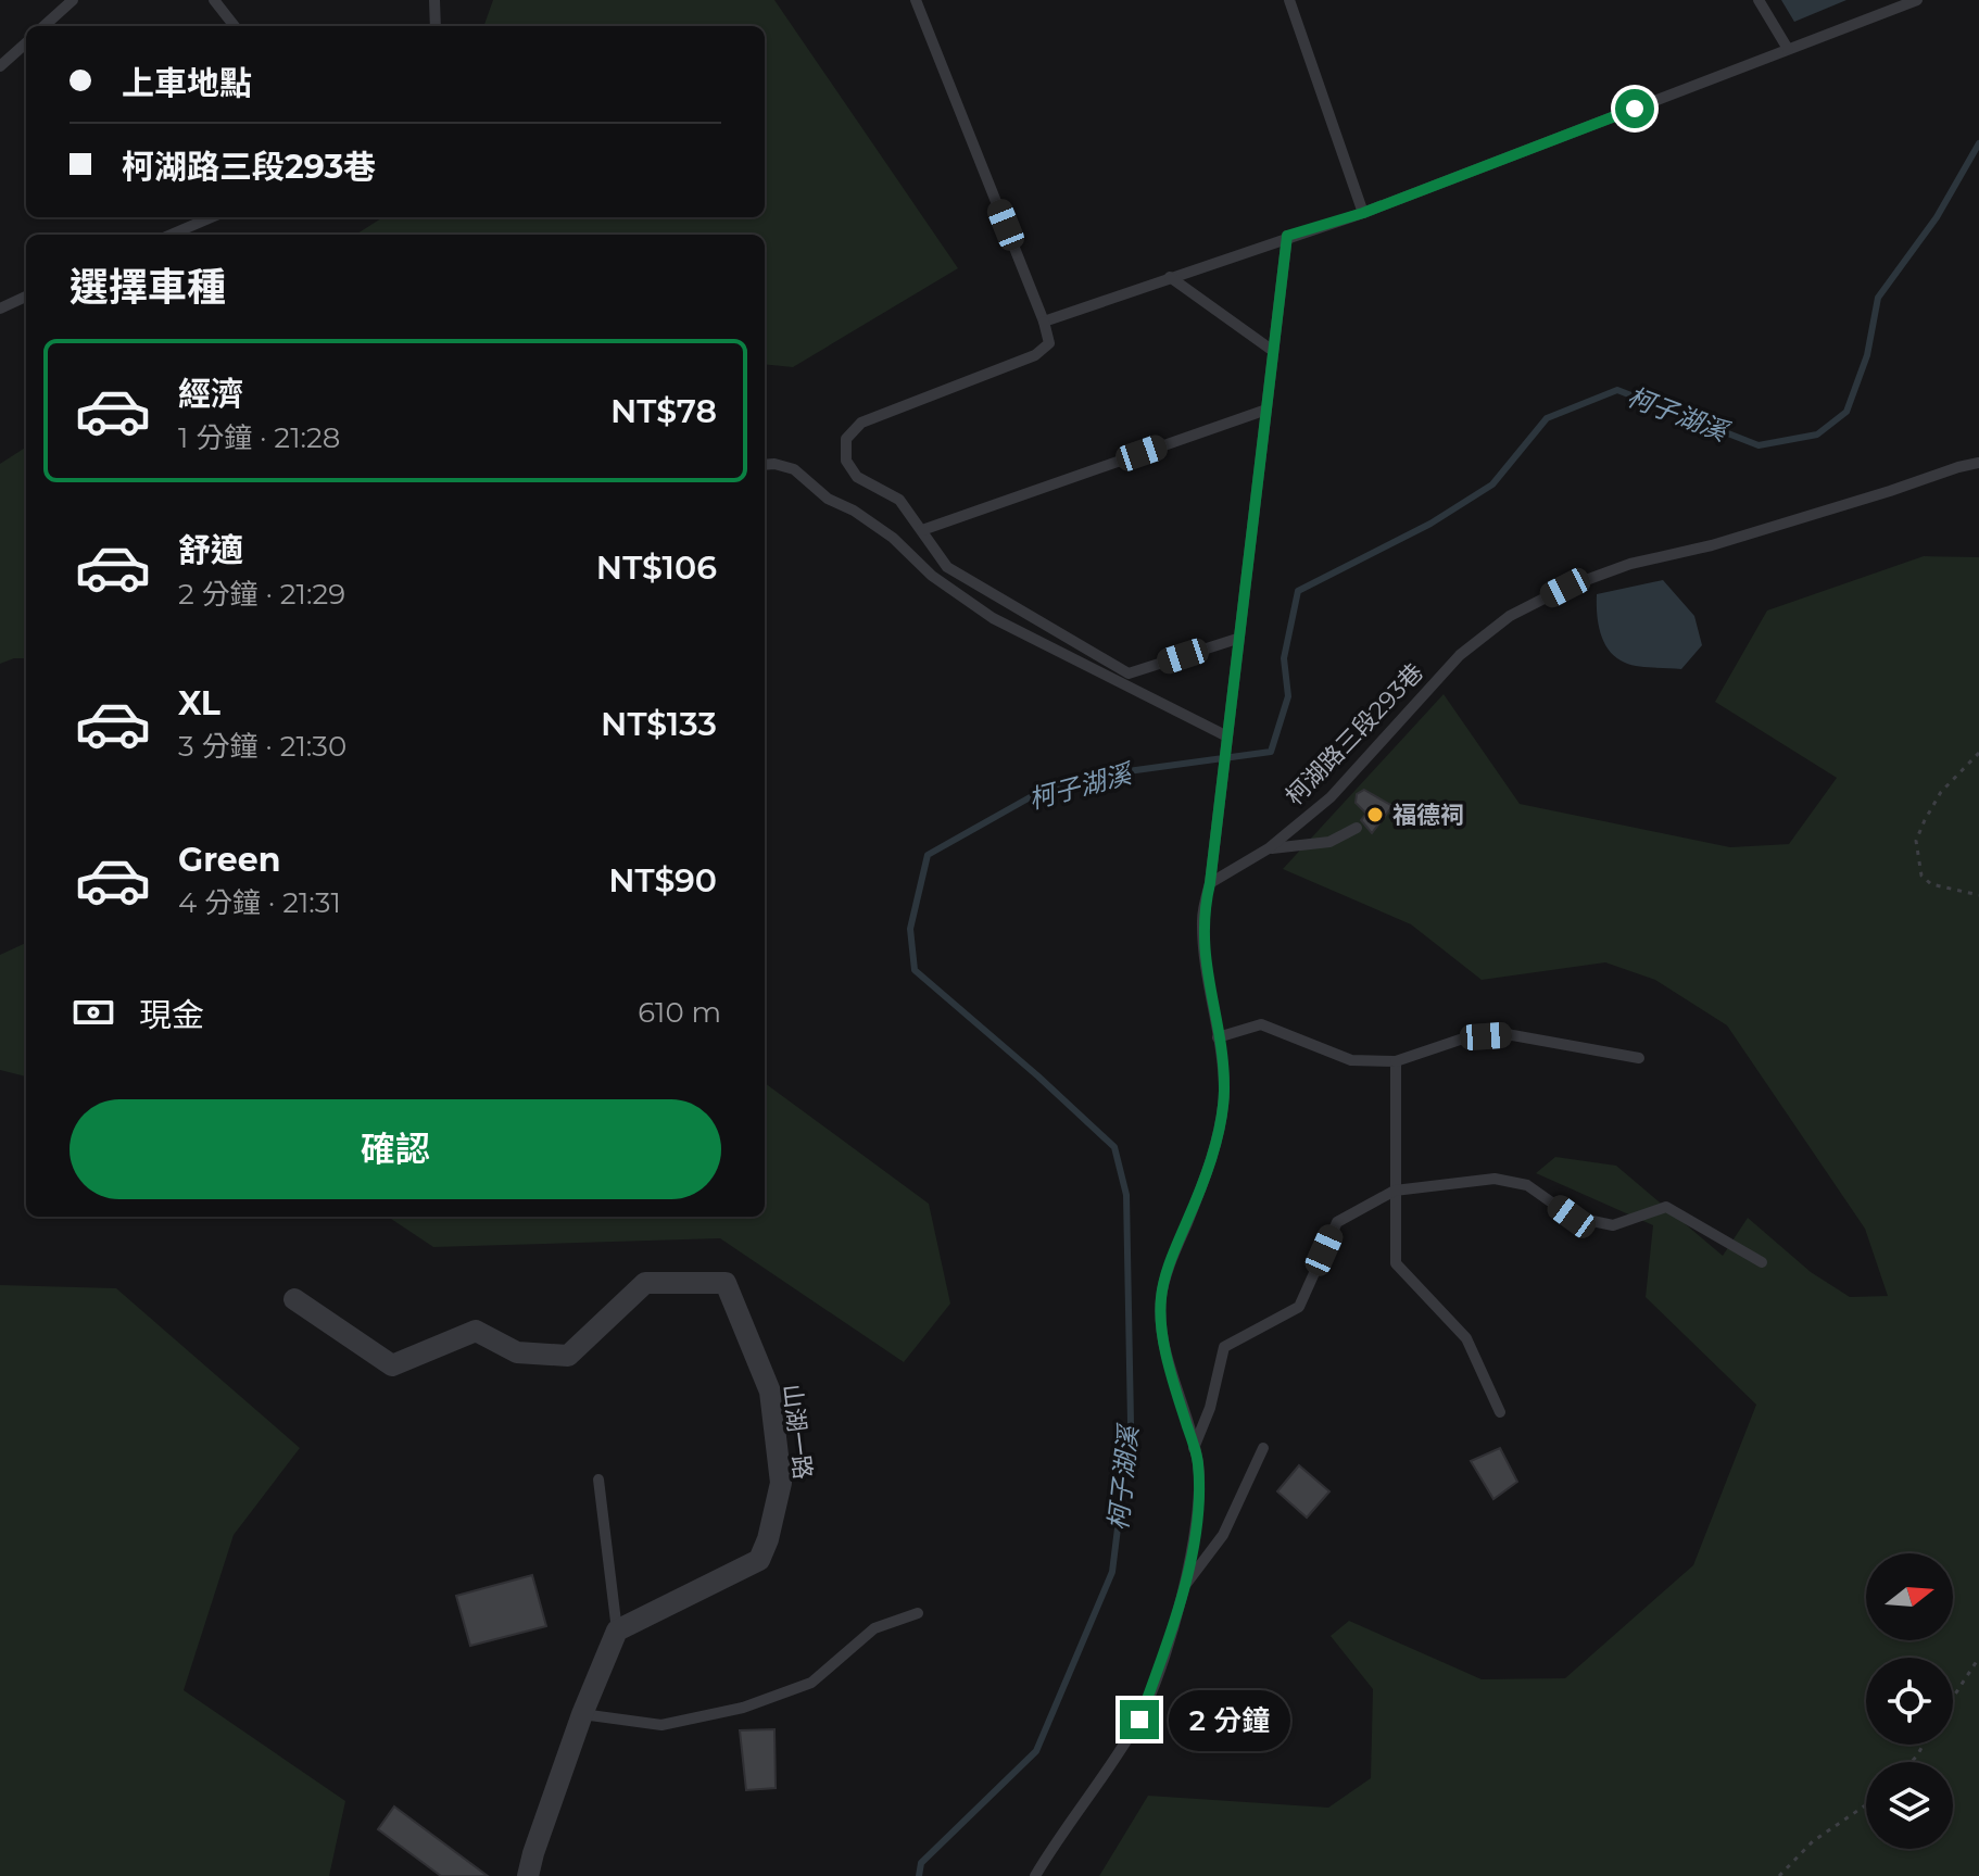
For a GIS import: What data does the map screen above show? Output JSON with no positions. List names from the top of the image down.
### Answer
{
  "streets": {
    "street": ["山湖一路"],
    "lane": ["柯湖路三段293巷"]
  },
  "water": ["柯子湖溪"],
  "places": ["福德祠"],
  "north": "right",
  "page": {
    "banner": ["上車地點", "柯湖路三段293巷"],
    "heading": "選擇車種",
    "list": [
      {
        "name": "經濟",
        "note": "1 分鐘 · 21:28",
        "value": "NT$78"
      },
      {
        "name": "舒適",
        "note": "2 分鐘 · 21:29",
        "value": "NT$106"
      },
      {
        "name": "XL",
        "note": "3 分鐘 · 21:30",
        "value": "NT$133"
      },
      {
        "name": "Green",
        "note": "4 分鐘 · 21:31",
        "value": "NT$90"
      }
    ],
    "pay": ["現金", "610 m"],
    "buttons": "確認",
    "bubble": "2 分鐘"
  }
}
